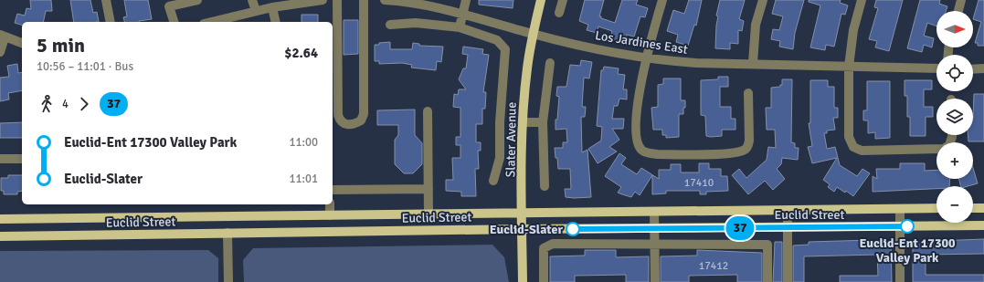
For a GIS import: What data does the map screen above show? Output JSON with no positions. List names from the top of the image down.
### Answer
{
  "streets": {
    "main road": ["Slater Avenue", "Euclid Street"],
    "street": ["Los Jardines East"]
  },
  "crossings": [
    ["Los Jardines East", "Slater Avenue"],
    ["Slater Avenue", "Euclid Street"]
  ],
  "places": ["Euclid-Ent 17300 Valley Park", "Euclid-Slater"],
  "lines": ["bus line 37"],
  "house_numbers": ["17410", "17412"],
  "north": "right",
  "page": {
    "on_map": "37",
    "map_buttons": ["+", "−"],
    "heading": ["5 min", "10:56 – 11:01 · Bus", "$2.64"],
    "legs": ["4", "37"],
    "list": [
      {
        "name": "Euclid-Ent 17300 Valley Park",
        "value": "11:00"
      },
      {
        "name": "Euclid-Slater",
        "value": "11:01"
      }
    ]
  }
}
